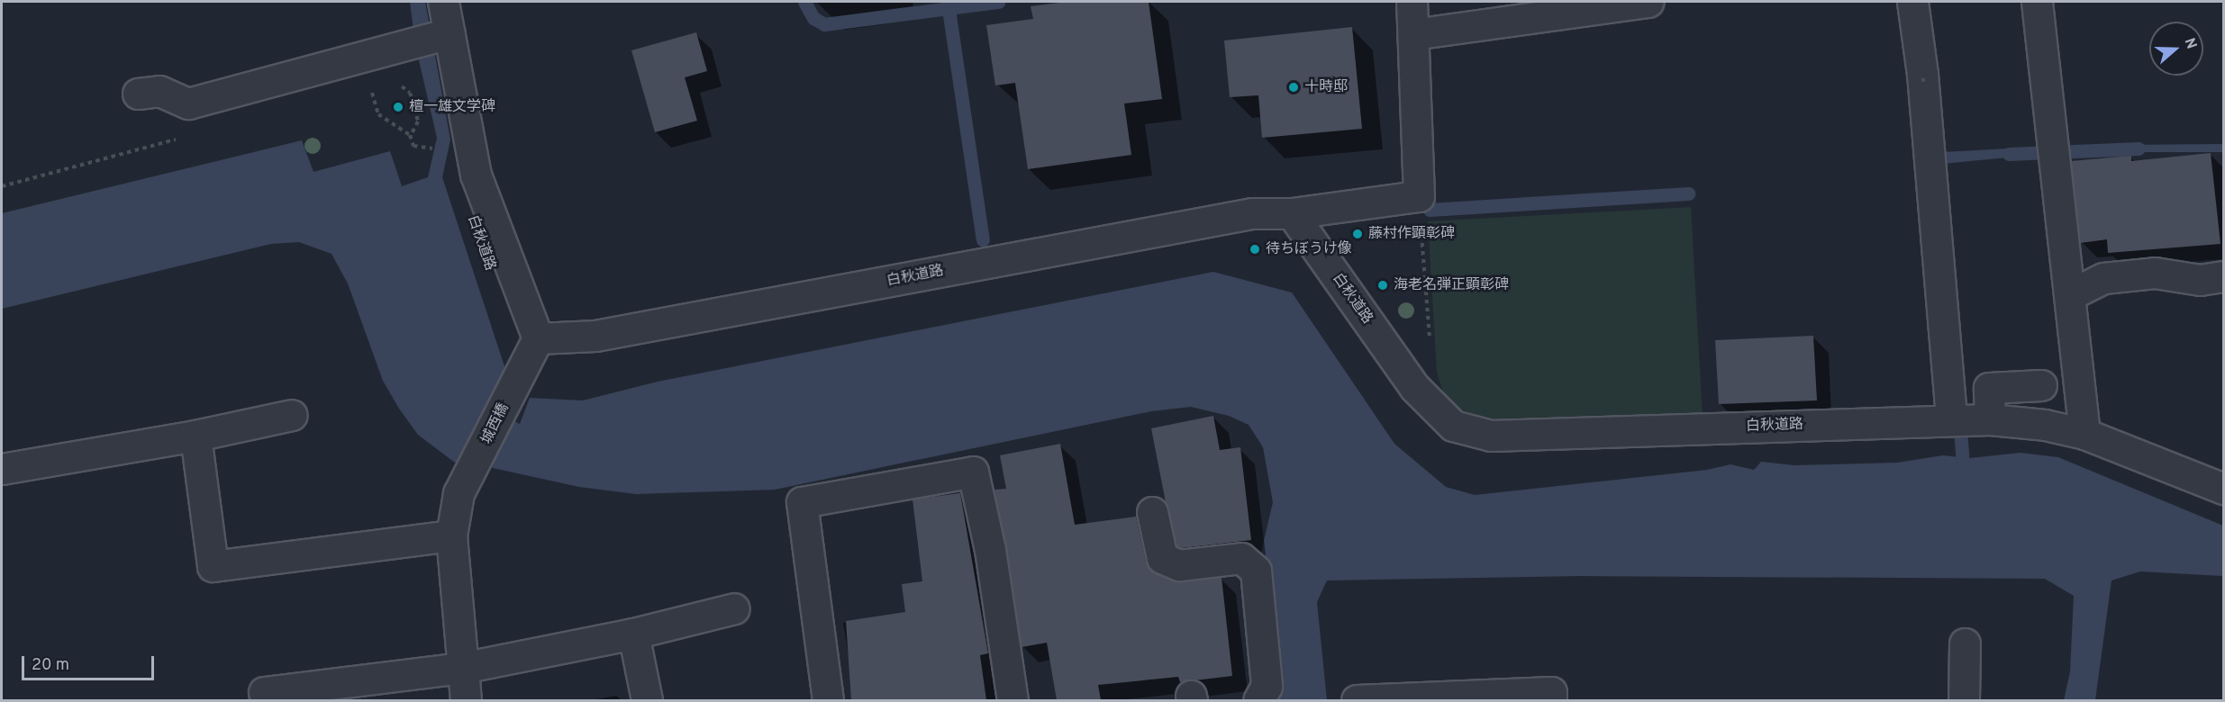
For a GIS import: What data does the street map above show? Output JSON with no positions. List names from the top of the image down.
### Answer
{
  "streets": {
    "street": ["白秋道路", "城西橋"]
  },
  "crossings": [
    ["白秋道路", "城西橋"]
  ],
  "places": [
    "十時邸",
    "檀一雄文学碑",
    "藤村作顕彰碑",
    "待ちぼうけ像",
    "海老名弾正顕彰碑"
  ],
  "scale_bar": "20 m",
  "north": "right"
}
